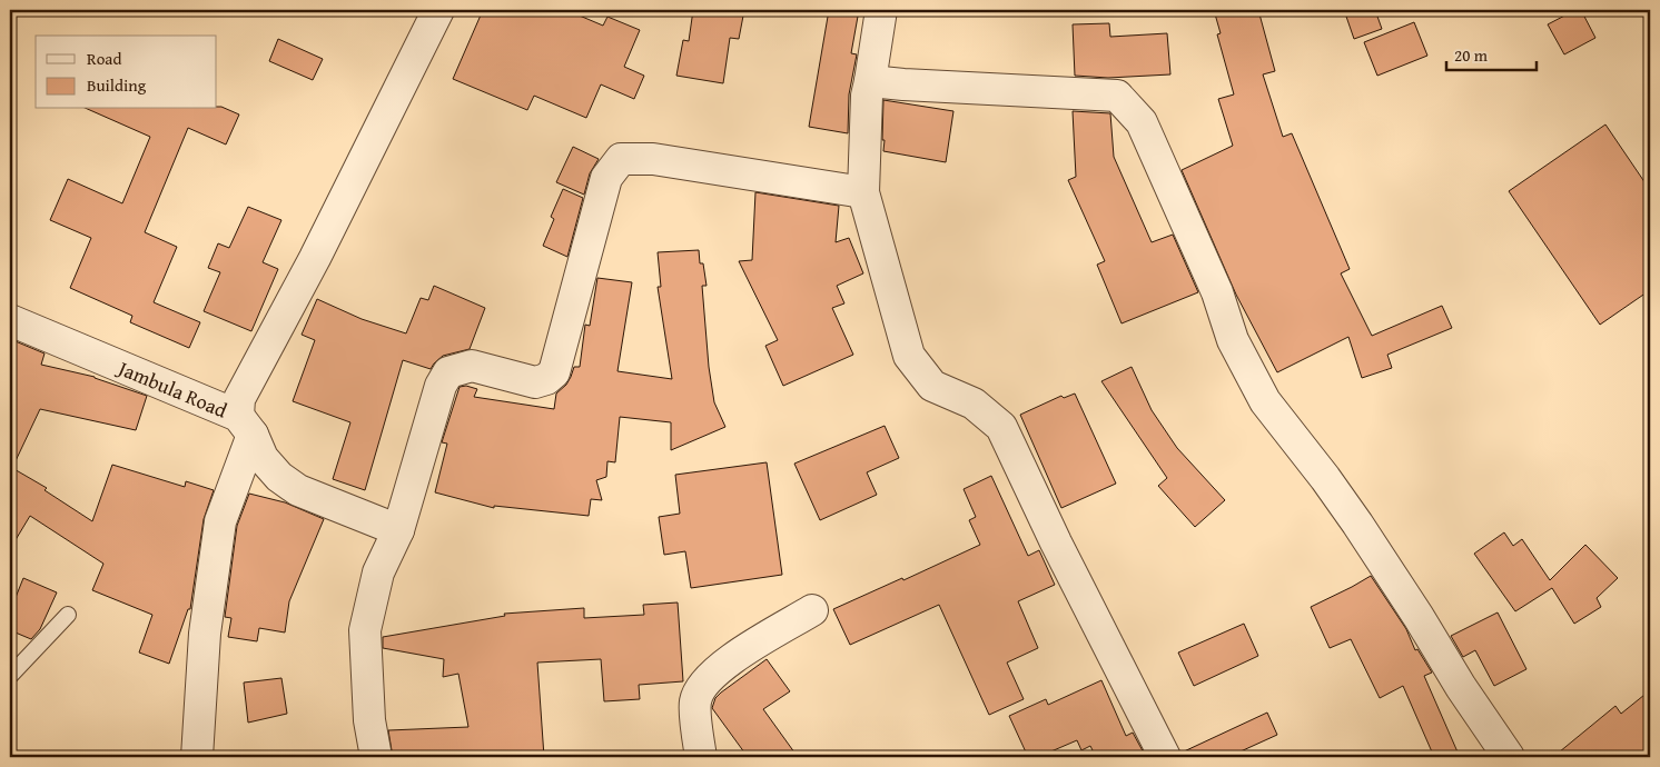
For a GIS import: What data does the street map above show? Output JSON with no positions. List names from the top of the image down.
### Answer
{
  "streets": {
    "street": ["Jambula Road"]
  },
  "legend": ["Road", "Building"],
  "scale_bar": "20 m"
}
